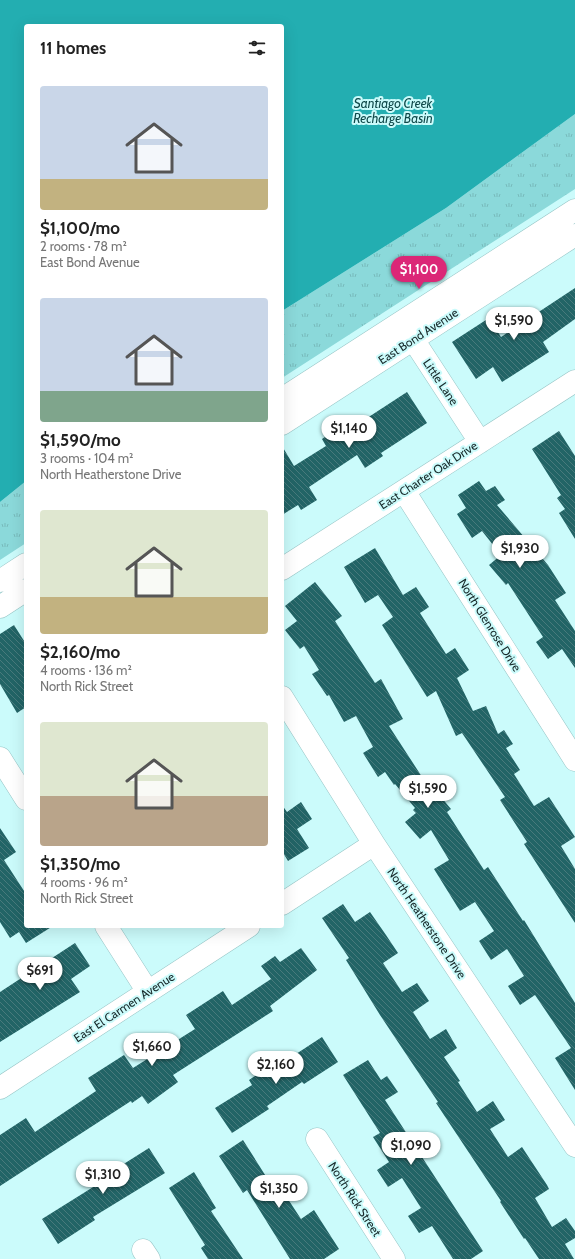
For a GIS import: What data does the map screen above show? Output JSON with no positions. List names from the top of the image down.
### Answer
{
  "streets": {
    "street": [
      "East Bond Avenue",
      "Little Lane",
      "East Charter Oak Drive",
      "North Glenrose Drive",
      "North Heatherstone Drive",
      "East El Carmen Avenue",
      "North Rick Street"
    ]
  },
  "crossings": [
    ["East Bond Avenue", "Little Lane"],
    ["Little Lane", "East Charter Oak Drive"],
    ["East Charter Oak Drive", "North Glenrose Drive"]
  ],
  "water": ["Santiago Creek Recharge Basin"],
  "page": {
    "heading": "11 homes",
    "list": [
      {
        "name": "$1,100/mo",
        "note": "2 rooms · 78 m² · East Bond Avenue"
      },
      {
        "name": "$1,590/mo",
        "note": "3 rooms · 104 m² · North Heatherstone Drive"
      },
      {
        "name": "$2,160/mo",
        "note": "4 rooms · 136 m² · North Rick Street"
      },
      {
        "name": "$1,350/mo",
        "note": "4 rooms · 96 m² · North Rick Street"
      }
    ],
    "price": [
      "$1,100",
      "$1,590",
      "$1,140",
      "$1,930",
      "$1,590",
      "$691",
      "$1,660",
      "$2,160",
      "$1,090",
      "$1,310",
      "$1,350"
    ]
  }
}
